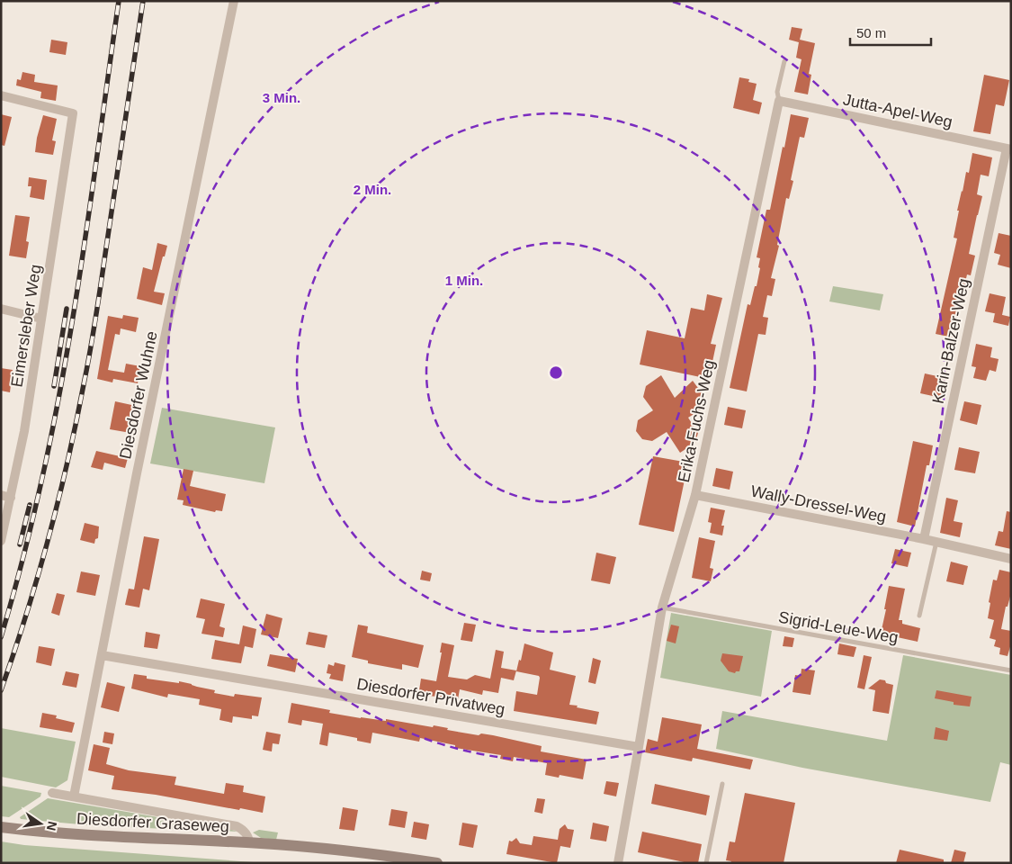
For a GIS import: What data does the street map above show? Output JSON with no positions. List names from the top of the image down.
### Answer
{
  "streets": {
    "main road": ["Diesdorfer Graseweg"],
    "street": [
      "Jutta-Apel-Weg",
      "Eimersleber Weg",
      "Karin-Balzer-Weg",
      "Diesdorfer Wuhne",
      "Erika-Fuchs-Weg",
      "Wally-Dressel-Weg",
      "Diesdorfer Privatweg"
    ],
    "lane": ["Sigrid-Leue-Weg"]
  },
  "crossings": [
    ["Jutta-Apel-Weg", "Karin-Balzer-Weg"],
    ["Jutta-Apel-Weg", "Erika-Fuchs-Weg"],
    ["Karin-Balzer-Weg", "Wally-Dressel-Weg"],
    ["Diesdorfer Wuhne", "Diesdorfer Privatweg"],
    ["Diesdorfer Wuhne", "Diesdorfer Graseweg"],
    ["Erika-Fuchs-Weg", "Wally-Dressel-Weg"],
    ["Erika-Fuchs-Weg", "Sigrid-Leue-Weg"],
    ["Erika-Fuchs-Weg", "Diesdorfer Privatweg"]
  ],
  "scale_bar": "50 m",
  "north": "right",
  "rings": ["3 Min.", "2 Min.", "1 Min."]
}
